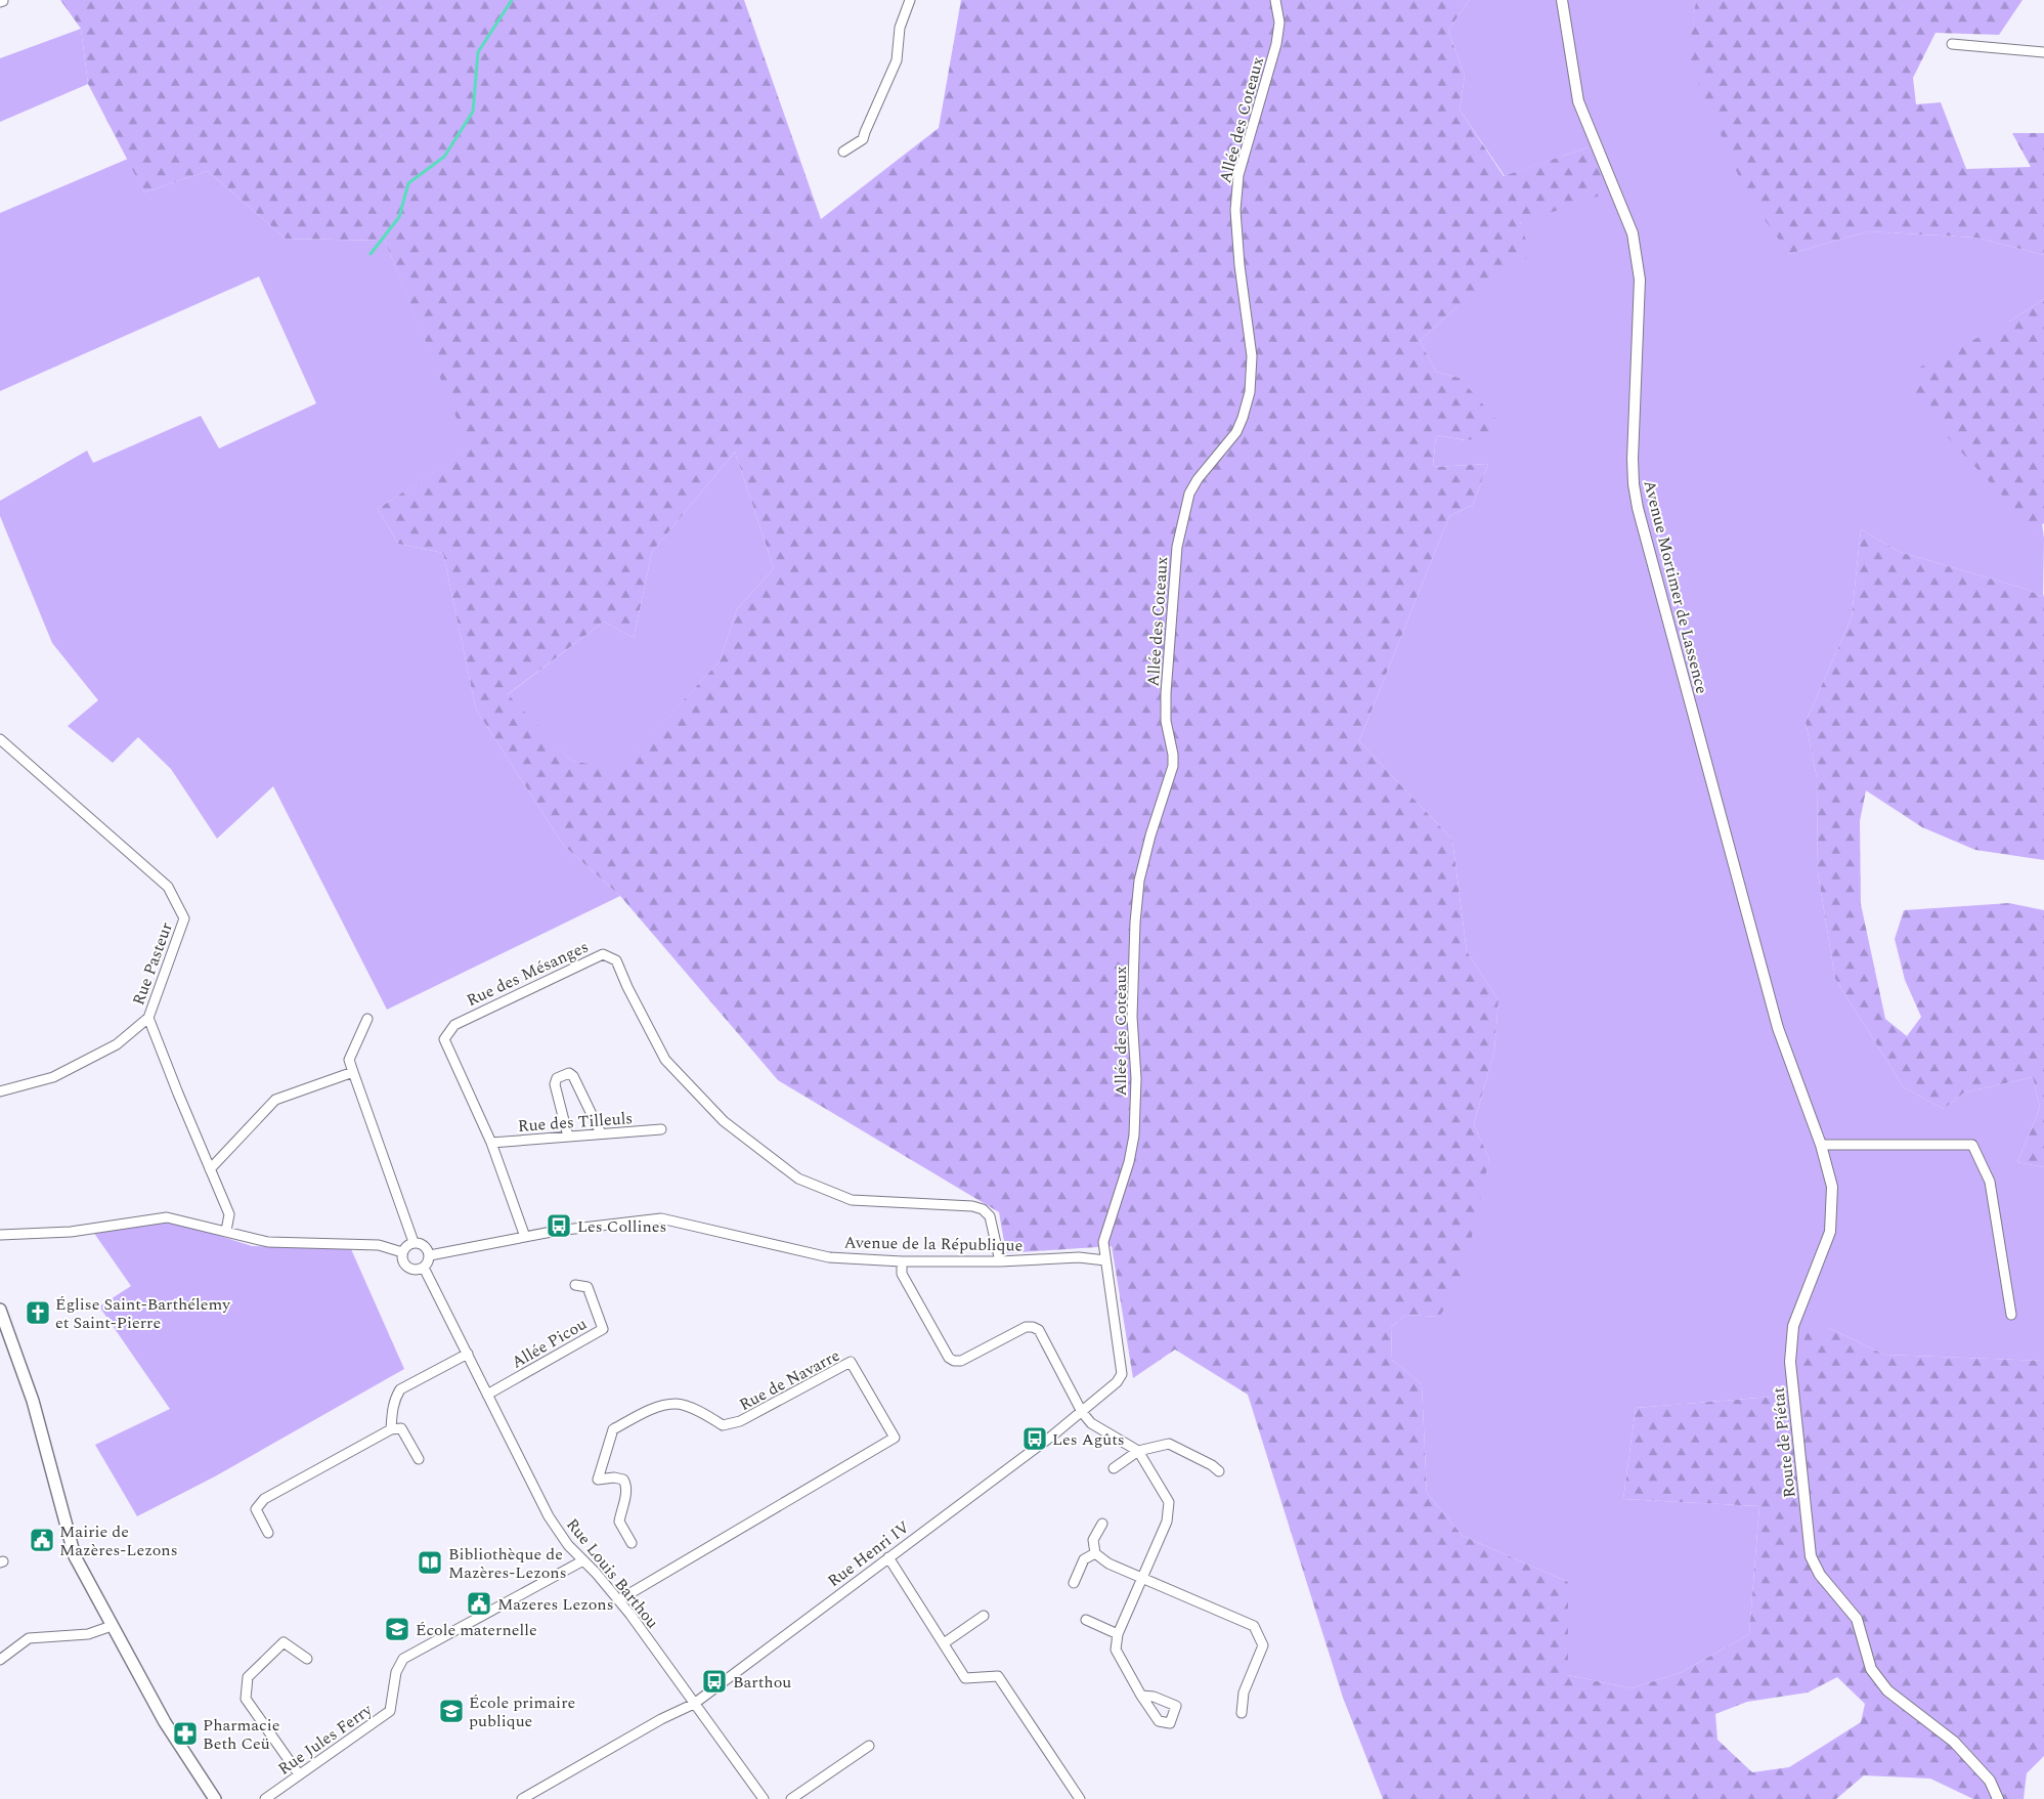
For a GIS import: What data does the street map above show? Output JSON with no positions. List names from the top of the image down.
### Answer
{
  "streets": {
    "street": [
      "Allée des Coteaux",
      "Avenue Mortimer de Lassence",
      "Rue Pasteur",
      "Rue des Mésanges",
      "Rue des Tilleuls",
      "Avenue de la République",
      "Allée Picou",
      "Rue de Navarre",
      "Route de Piétat",
      "Rue Henri IV",
      "Rue Louis Barthou",
      "Rue Jules Ferry"
    ]
  },
  "crossings": [
    ["Allée des Coteaux", "Avenue de la République"],
    ["Allée des Coteaux", "Rue Henri IV"],
    ["Avenue Mortimer de Lassence", "Route de Piétat"],
    ["Rue des Mésanges", "Rue des Tilleuls"],
    ["Rue des Mésanges", "Avenue de la République"],
    ["Avenue de la République", "Rue Henri IV"],
    ["Avenue de la République", "Rue Louis Barthou"],
    ["Allée Picou", "Rue Louis Barthou"],
    ["Rue de Navarre", "Rue Louis Barthou"],
    ["Rue Henri IV", "Rue Louis Barthou"],
    ["Rue Louis Barthou", "Rue Jules Ferry"]
  ],
  "places": {
    "bus stop": ["Les Collines", "Les Agûts", "Barthou"],
    "church": ["Église Saint-Barthélemy et Saint-Pierre"],
    "public building": ["Mairie de Mazères-Lezons", "Mazeres Lezons"],
    "library": ["Bibliothèque de Mazères-Lezons"],
    "school or university": ["École maternelle", "École primaire publique"],
    "pharmacy": ["Pharmacie Beth Ceü"]
  }
}
